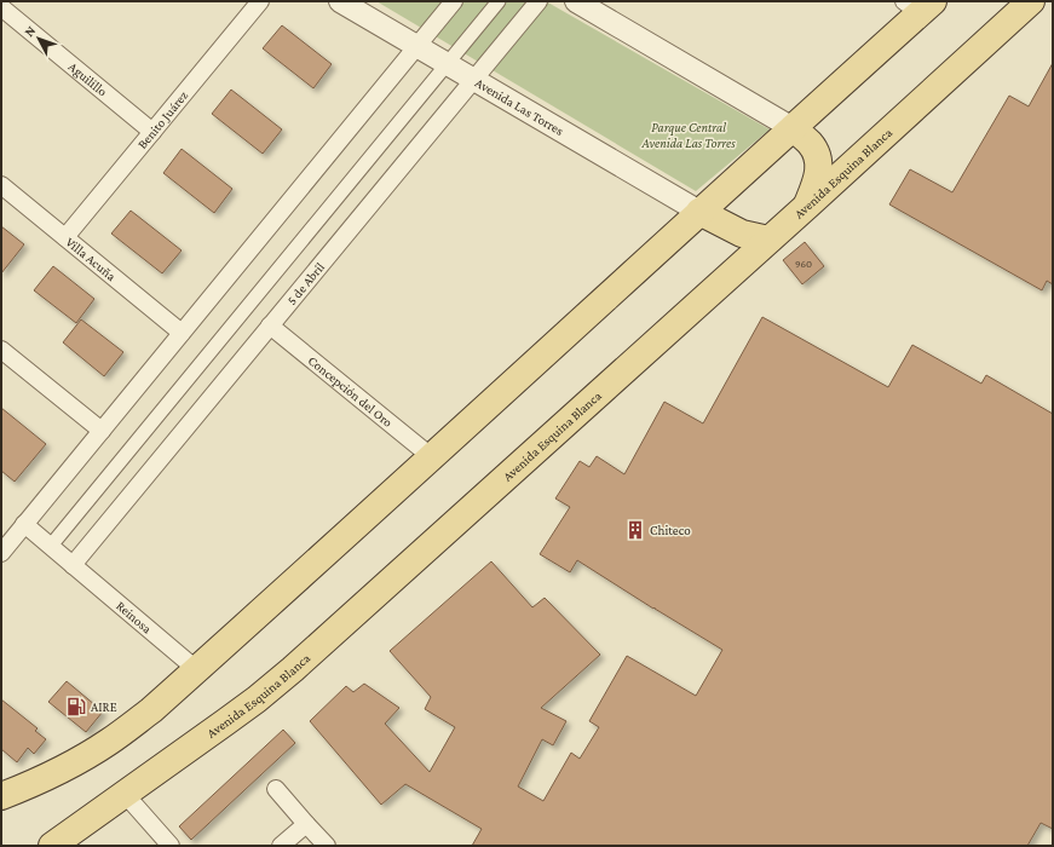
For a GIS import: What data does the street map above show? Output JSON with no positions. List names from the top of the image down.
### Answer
{
  "streets": {
    "main road": ["Avenida Esquina Blanca"],
    "street": [
      "Aguilillo",
      "Avenida Las Torres",
      "Benito Juárez",
      "Villa Acuña",
      "5 de Abril",
      "Concepción del Oro",
      "Reinosa"
    ]
  },
  "crossings": [
    ["Aguilillo", "Benito Juárez"],
    ["Avenida Las Torres", "5 de Abril"],
    ["Benito Juárez", "Villa Acuña"],
    ["5 de Abril", "Concepción del Oro"],
    ["5 de Abril", "Reinosa"]
  ],
  "parks": ["Parque Central Avenida Las Torres"],
  "places": {
    "building": ["Chiteco"],
    "fuel station": ["AIRE"]
  },
  "house_numbers": ["960"],
  "north": "top left"
}
